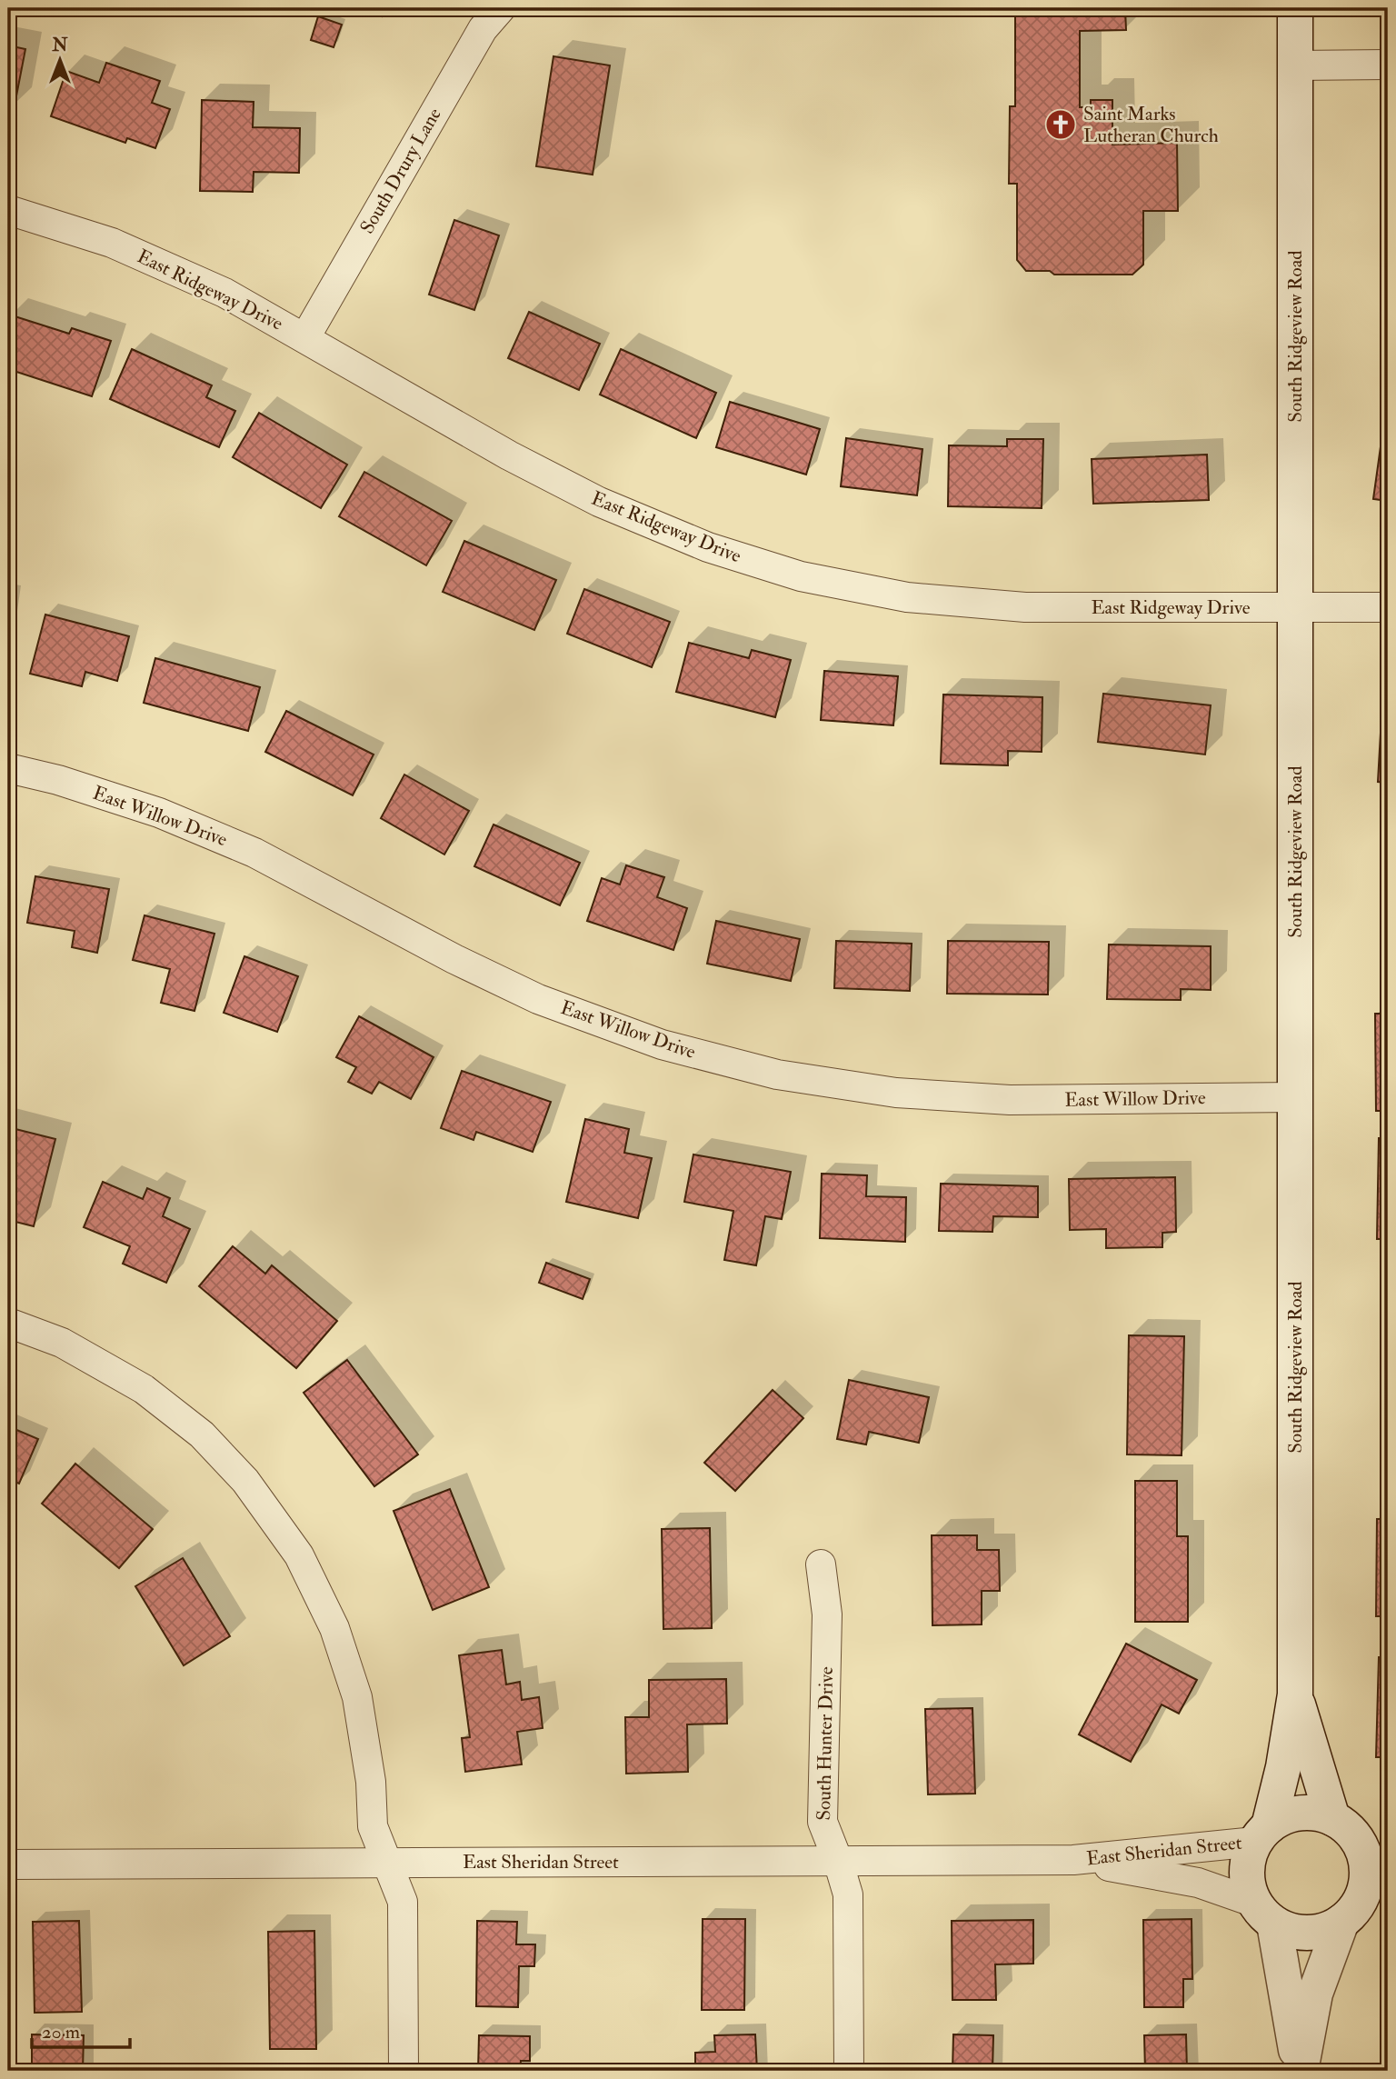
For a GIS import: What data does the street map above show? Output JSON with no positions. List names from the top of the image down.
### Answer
{
  "streets": {
    "main road": ["South Ridgeview Road"],
    "street": [
      "South Drury Lane",
      "East Ridgeway Drive",
      "East Willow Drive",
      "South Hunter Drive",
      "East Sheridan Street"
    ]
  },
  "crossings": [
    ["South Drury Lane", "East Ridgeway Drive"],
    ["East Ridgeway Drive", "South Ridgeview Road"],
    ["South Ridgeview Road", "East Willow Drive"],
    ["South Ridgeview Road", "East Sheridan Street"],
    ["South Hunter Drive", "East Sheridan Street"]
  ],
  "places": {
    "church": ["Saint Marks Lutheran Church"]
  },
  "scale_bar": "20 m",
  "north": "top"
}
